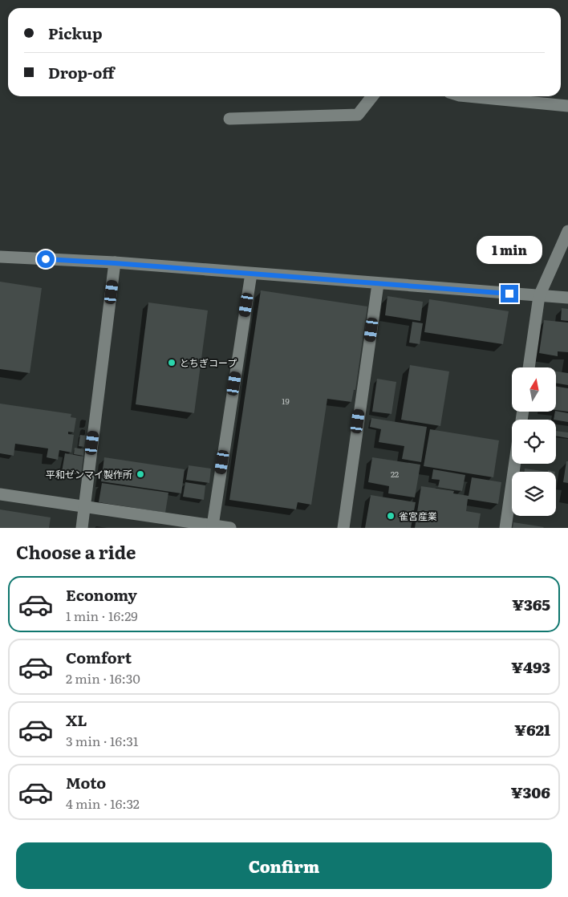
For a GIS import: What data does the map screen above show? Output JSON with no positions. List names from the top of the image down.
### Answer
{
  "places": ["とちぎコープ", "平和ゼンマイ製作所", "雀宮産業"],
  "house_numbers": ["19", "22"],
  "north": "top",
  "page": {
    "banner": ["Pickup", "Drop-off"],
    "bubble": "1 min",
    "heading": "Choose a ride",
    "list": [
      {
        "name": "Economy",
        "note": "1 min · 16:29",
        "value": "¥365"
      },
      {
        "name": "Comfort",
        "note": "2 min · 16:30",
        "value": "¥493"
      },
      {
        "name": "XL",
        "note": "3 min · 16:31",
        "value": "¥621"
      },
      {
        "name": "Moto",
        "note": "4 min · 16:32",
        "value": "¥306"
      }
    ],
    "buttons": "Confirm"
  }
}
